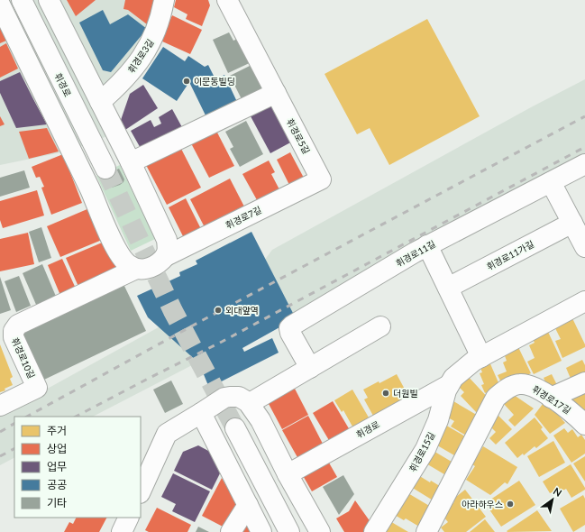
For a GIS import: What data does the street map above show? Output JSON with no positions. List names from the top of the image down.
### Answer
{
  "streets": {
    "street": [
      "휘경로3길",
      "휘경로",
      "휘경로5길",
      "휘경로7길",
      "휘경로11길",
      "휘경로11가길",
      "휘경로10길",
      "휘경로17길",
      "휘경로15길"
    ]
  },
  "crossings": [
    ["휘경로", "휘경로15길"],
    ["휘경로5길", "휘경로7길"],
    ["휘경로7길", "휘경로10길"]
  ],
  "places": [
    "이문동빌딩",
    "외대앞역",
    "더원빌",
    "아라하우스"
  ],
  "legend": [
    "주거",
    "상업",
    "업무",
    "공공",
    "기타"
  ],
  "north": "top right"
}
